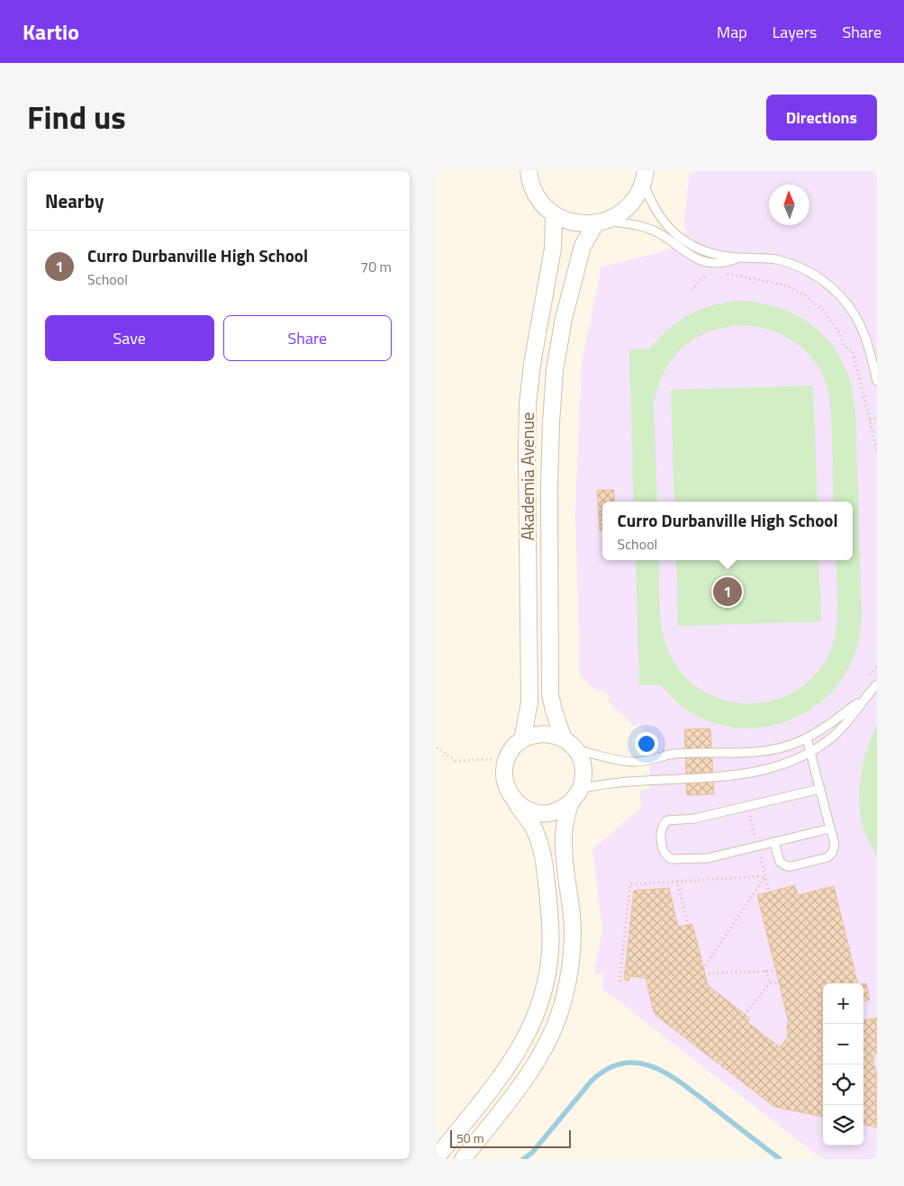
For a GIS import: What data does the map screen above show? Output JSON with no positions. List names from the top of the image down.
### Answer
{
  "streets": {
    "street": ["Akademia Avenue"]
  },
  "scale_bar": "50 m",
  "north": "top",
  "page": {
    "header": "Kartio",
    "nav": ["Map", "Layers", "Share"],
    "title": "Find us",
    "buttons": [
      "Directions",
      ["Save", "Share"]
    ],
    "heading": "Nearby",
    "list": [
      {
        "mark": "1",
        "name": "Curro Durbanville High School",
        "note": "School",
        "value": "70 m"
      }
    ],
    "popup": ["Curro Durbanville High School", "School"],
    "pins": "1",
    "map_buttons": ["+", "−"],
    "scale": "50 m"
  }
}
